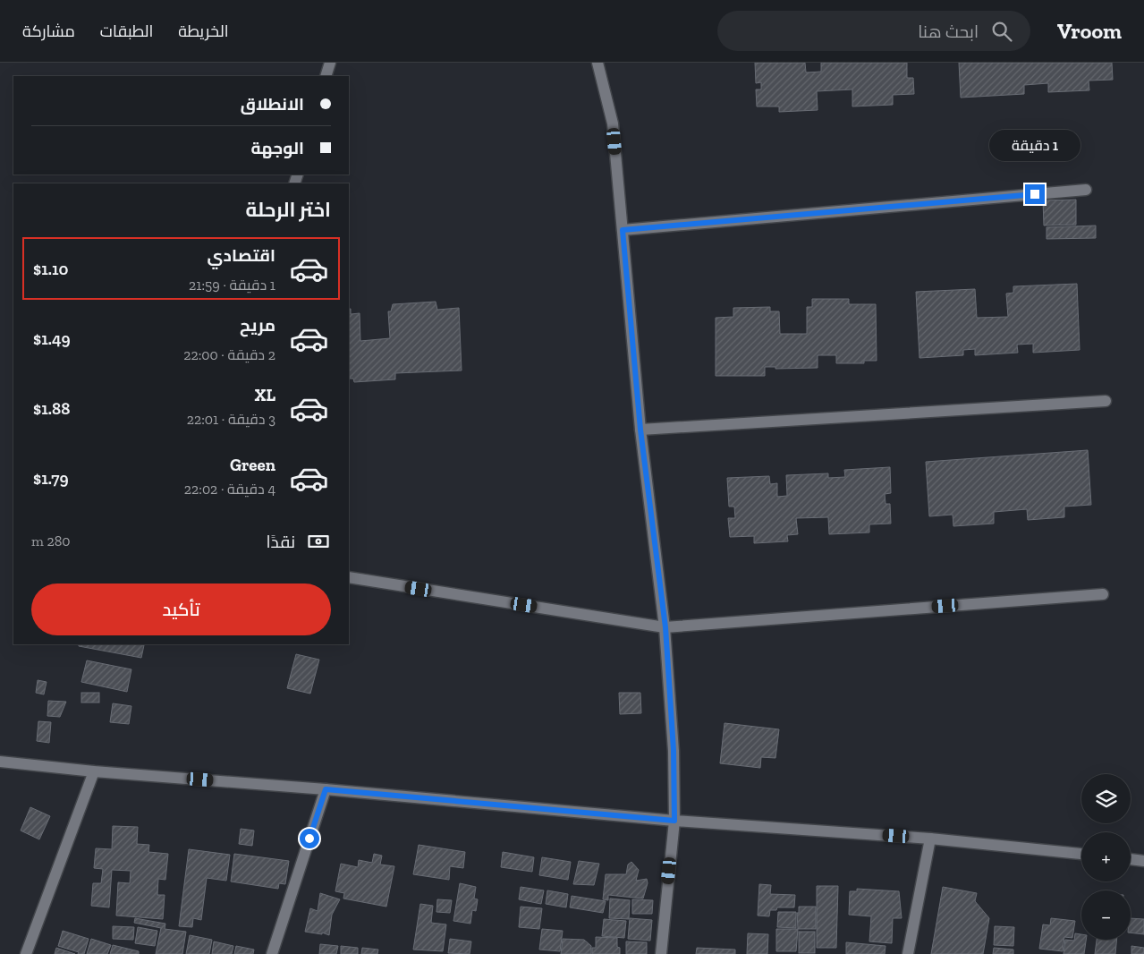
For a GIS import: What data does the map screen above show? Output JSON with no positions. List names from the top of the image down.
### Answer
{
  "page": {
    "header": "Vroom",
    "search": "ابحث هنا",
    "nav": ["الخريطة", "الطبقات", "مشاركة"],
    "banner": ["الانطلاق", "الوجهة"],
    "bubble": "1 دقيقة",
    "heading": "اختر الرحلة",
    "list": [
      {
        "name": "اقتصادي",
        "note": "1 دقيقة · 21:59",
        "value": "$1.10"
      },
      {
        "name": "مريح",
        "note": "2 دقيقة · 22:00",
        "value": "$1.49"
      },
      {
        "name": "XL",
        "note": "3 دقيقة · 22:01",
        "value": "$1.88"
      },
      {
        "name": "Green",
        "note": "4 دقيقة · 22:02",
        "value": "$1.79"
      }
    ],
    "pay": ["نقدًا", "280 m"],
    "buttons": "تأكيد",
    "map_buttons": ["+", "−"]
  }
}
